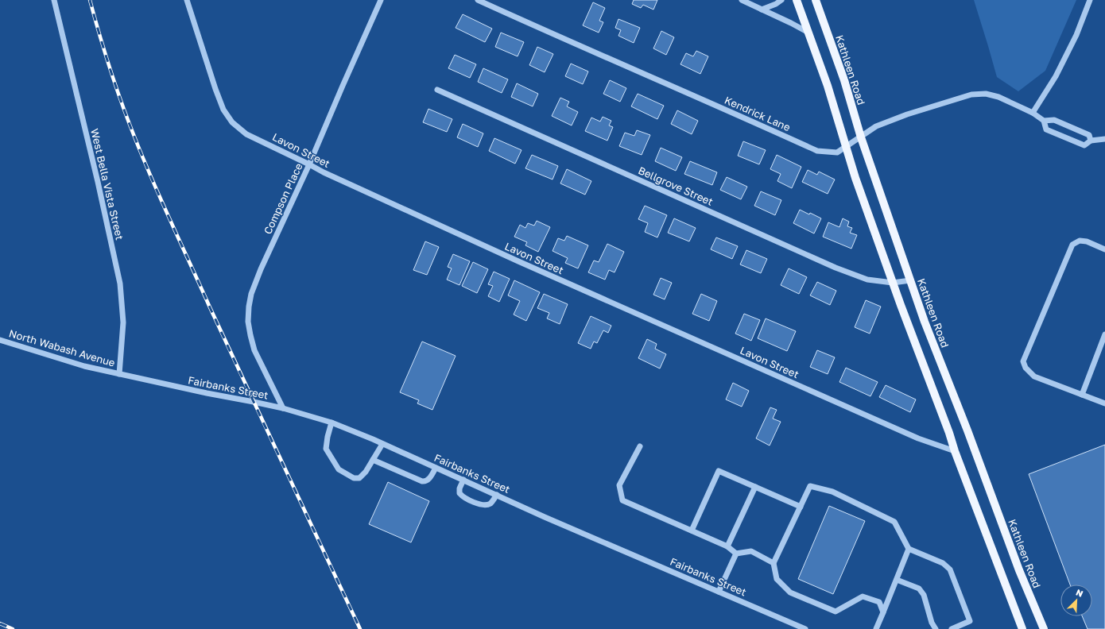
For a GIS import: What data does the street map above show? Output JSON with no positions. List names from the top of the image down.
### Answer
{
  "streets": {
    "main road": ["Kathleen Road"],
    "street": [
      "Kendrick Lane",
      "Lavon Street",
      "West Bella Vista Street",
      "Bellgrove Street",
      "Compson Place",
      "North Wabash Avenue",
      "Fairbanks Street"
    ]
  },
  "crossings": [
    ["Kathleen Road", "Kendrick Lane"],
    ["Kathleen Road", "Bellgrove Street"],
    ["Lavon Street", "Compson Place"],
    ["West Bella Vista Street", "North Wabash Avenue"],
    ["West Bella Vista Street", "Fairbanks Street"],
    ["Compson Place", "Fairbanks Street"],
    ["North Wabash Avenue", "Fairbanks Street"]
  ],
  "north": "top right"
}
